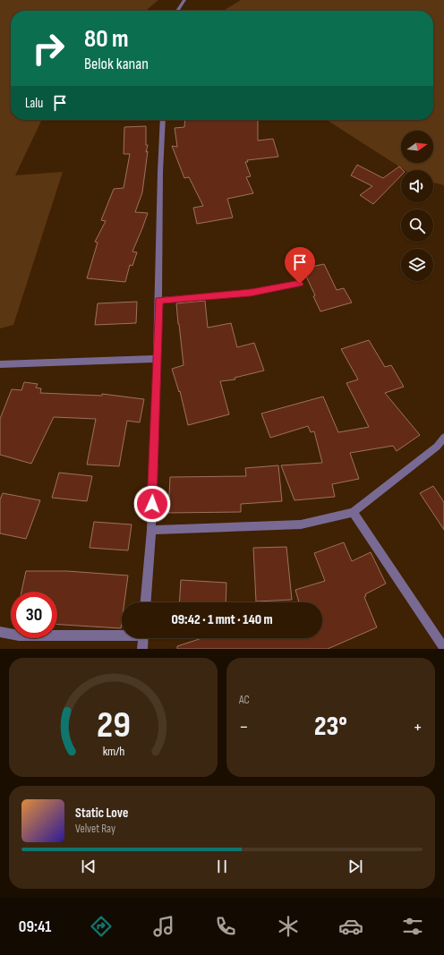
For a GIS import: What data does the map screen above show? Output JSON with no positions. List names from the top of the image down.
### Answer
{
  "north": "right",
  "page": {
    "turn": ["80 m", "Belok kanan"],
    "then": "Lalu",
    "limit": "30",
    "trip": "09:42 · 1 mnt · 140 m",
    "tile": "AC",
    "heat": ["−", "23°", "+"],
    "song": ["Static Love", "Velvet Ray"],
    "tabs": "09:41",
    "gauge": ["29", "km/h"]
  }
}
